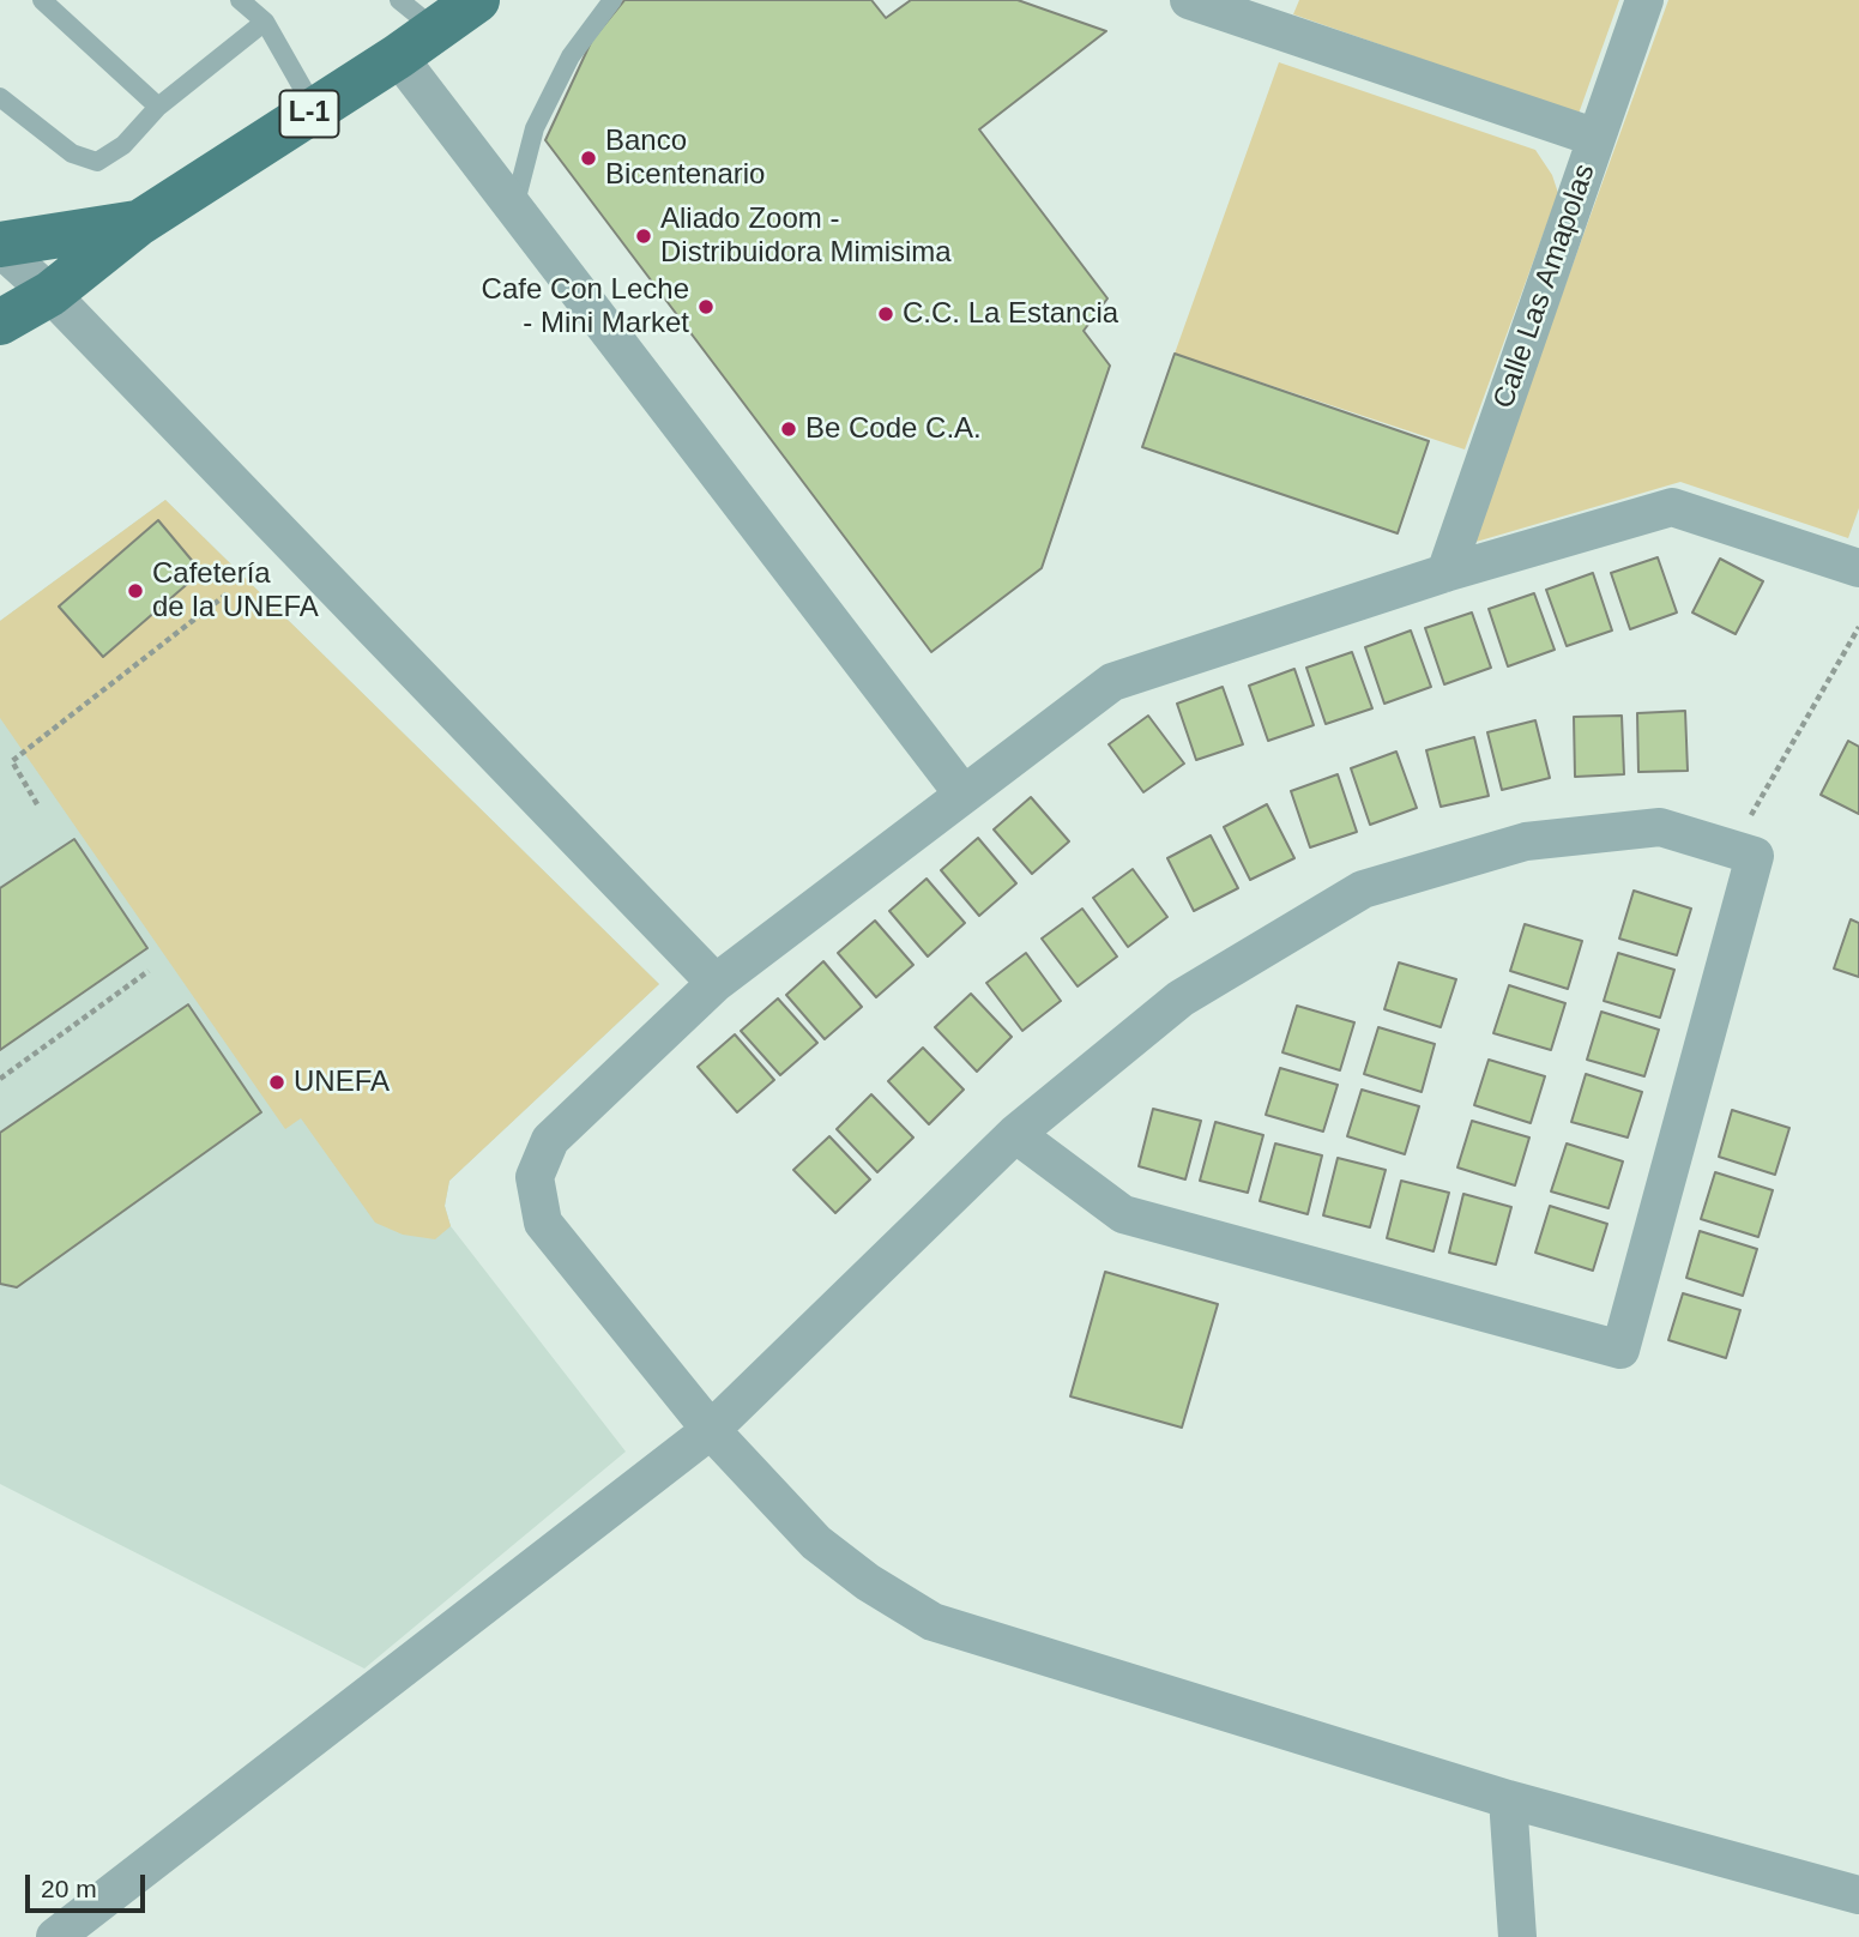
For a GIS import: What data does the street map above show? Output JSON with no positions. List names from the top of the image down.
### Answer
{
  "streets": {
    "main road": ["L-1"],
    "street": ["Calle Las Amapolas"]
  },
  "places": [
    "Banco Bicentenario",
    "Aliado Zoom - Distribuidora Mimisima",
    "Cafe Con Leche - Mini Market",
    "C.C. La Estancia",
    "Be Code C.A.",
    "Cafetería de la UNEFA",
    "UNEFA"
  ],
  "scale_bar": "20 m"
}
